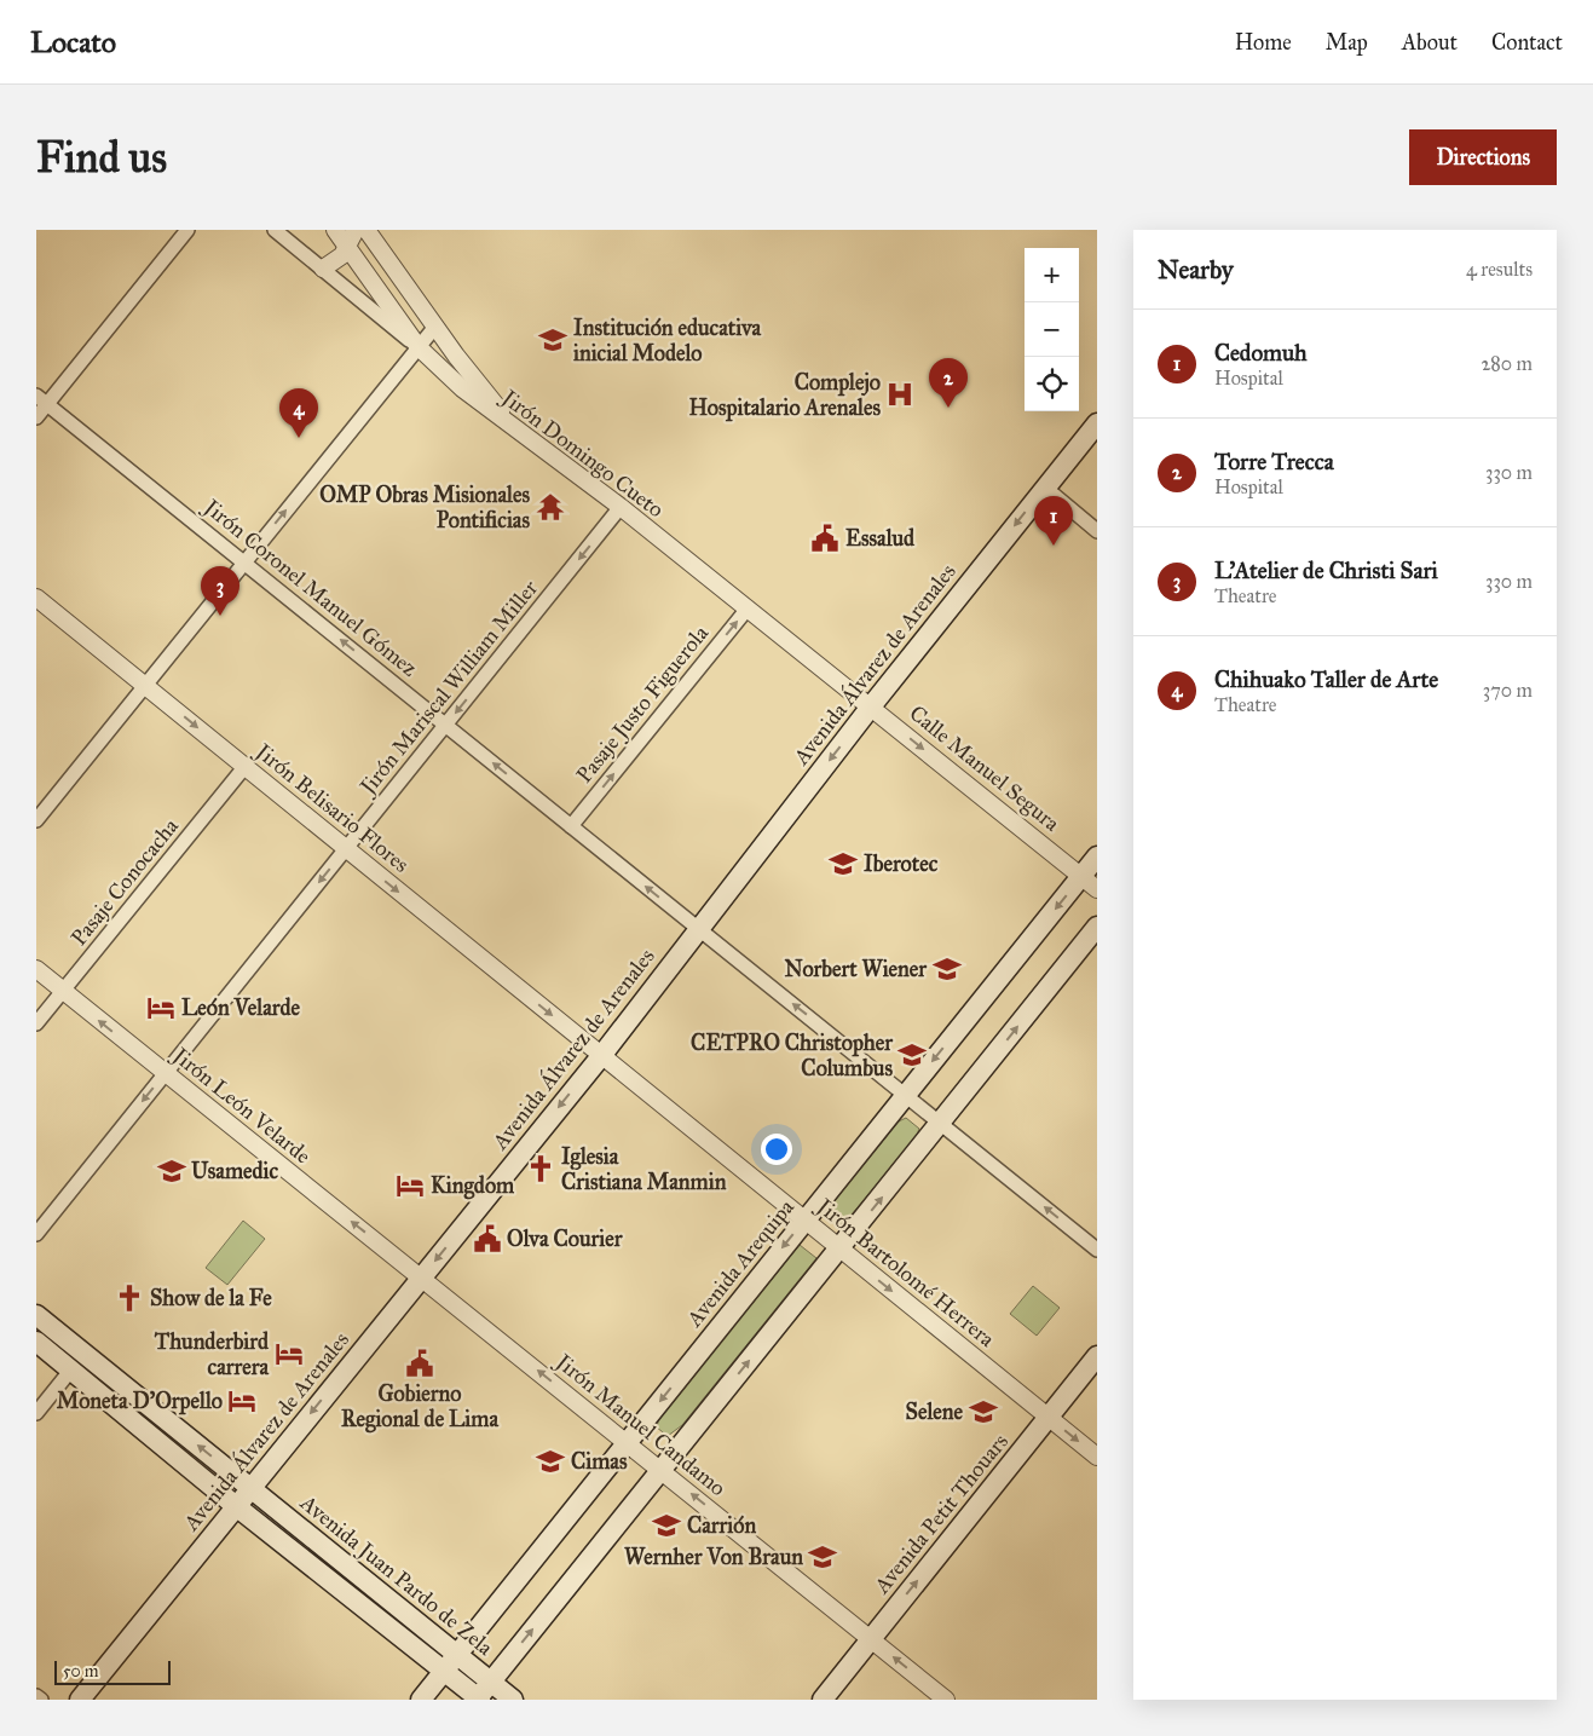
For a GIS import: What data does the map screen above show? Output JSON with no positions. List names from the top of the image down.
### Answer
{
  "streets": {
    "main road": [
      "Avenida Álvarez de Arenales",
      "Avenida Arequipa",
      "Avenida Petit Thouars",
      "Avenida Juan Pardo de Zela"
    ],
    "street": [
      "Jirón Domingo Cueto",
      "Jirón Coronel Manuel Gómez",
      "Jirón Mariscal William Miller",
      "Pasaje Justo Figuerola",
      "Calle Manuel Segura",
      "Jirón Belisario Flores",
      "Pasaje Conocacha",
      "Jirón León Velarde",
      "Jirón Bartolomé Herrera",
      "Jirón Manuel Candamo"
    ]
  },
  "crossings": [
    ["Jirón Domingo Cueto", "Avenida Álvarez de Arenales"],
    ["Jirón Domingo Cueto", "Jirón Mariscal William Miller"],
    ["Jirón Domingo Cueto", "Pasaje Justo Figuerola"],
    ["Jirón Domingo Cueto", "Calle Manuel Segura"],
    ["Jirón Coronel Manuel Gómez", "Avenida Álvarez de Arenales"],
    ["Jirón Coronel Manuel Gómez", "Jirón Mariscal William Miller"],
    ["Jirón Coronel Manuel Gómez", "Pasaje Justo Figuerola"],
    ["Jirón Coronel Manuel Gómez", "Avenida Arequipa"],
    ["Avenida Álvarez de Arenales", "Calle Manuel Segura"],
    ["Avenida Álvarez de Arenales", "Jirón Belisario Flores"],
    ["Avenida Álvarez de Arenales", "Jirón León Velarde"],
    ["Avenida Álvarez de Arenales", "Jirón Bartolomé Herrera"],
    ["Avenida Álvarez de Arenales", "Jirón Manuel Candamo"],
    ["Avenida Álvarez de Arenales", "Avenida Juan Pardo de Zela"],
    ["Jirón Mariscal William Miller", "Jirón Belisario Flores"],
    ["Jirón Mariscal William Miller", "Jirón León Velarde"],
    ["Calle Manuel Segura", "Avenida Arequipa"],
    ["Jirón Belisario Flores", "Pasaje Conocacha"],
    ["Jirón Belisario Flores", "Jirón Bartolomé Herrera"],
    ["Pasaje Conocacha", "Jirón León Velarde"],
    ["Jirón León Velarde", "Jirón Manuel Candamo"],
    ["Avenida Arequipa", "Jirón Bartolomé Herrera"],
    ["Avenida Arequipa", "Jirón Manuel Candamo"],
    ["Avenida Arequipa", "Avenida Juan Pardo de Zela"],
    ["Jirón Bartolomé Herrera", "Avenida Petit Thouars"],
    ["Jirón Manuel Candamo", "Avenida Petit Thouars"]
  ],
  "one_way": [
    "Jirón Coronel Manuel Gómez",
    "Avenida Álvarez de Arenales",
    "Jirón Mariscal William Miller",
    "Pasaje Justo Figuerola",
    "Calle Manuel Segura",
    "Jirón Belisario Flores",
    "Jirón León Velarde",
    "Jirón Bartolomé Herrera",
    "Jirón Manuel Candamo",
    "Avenida Petit Thouars"
  ],
  "places": {
    "school or university": [
      "Institución educativa inicial Modelo",
      "Iberotec",
      "Norbert Wiener",
      "CETPRO Christopher Columbus",
      "Usamedic",
      "Selene",
      "Cimas",
      "Carrión",
      "Wernher Von Braun"
    ],
    "hospital": ["Complejo Hospitalario Arenales"],
    "temple": ["OMP Obras Misionales Pontificias"],
    "public building": ["Essalud", "Olva Courier", "Gobierno Regional de Lima"],
    "hotel": [
      "León Velarde",
      "Kingdom",
      "Thunderbird carrera",
      "Moneta D'Orpello"
    ],
    "church": ["Iglesia Cristiana Manmin", "Show de la Fe"]
  },
  "scale_bar": "50 m",
  "page": {
    "header": "Locato",
    "nav": [
      "Home",
      "Map",
      "About",
      "Contact"
    ],
    "buttons": "Directions",
    "title": "Find us",
    "heading": ["Nearby", "4 results"],
    "map_buttons": ["+", "−"],
    "list": [
      {
        "mark": "1",
        "name": "Cedomuh",
        "note": "Hospital",
        "value": "280 m"
      },
      {
        "mark": "2",
        "name": "Torre Trecca",
        "note": "Hospital",
        "value": "330 m"
      },
      {
        "mark": "3",
        "name": "L’Atelier de Christi Sari",
        "note": "Theatre",
        "value": "330 m"
      },
      {
        "mark": "4",
        "name": "Chihuako Taller de Arte",
        "note": "Theatre",
        "value": "370 m"
      }
    ],
    "pins": [
      "2",
      "4",
      "1",
      "3"
    ],
    "scale": "50 m"
  }
}
